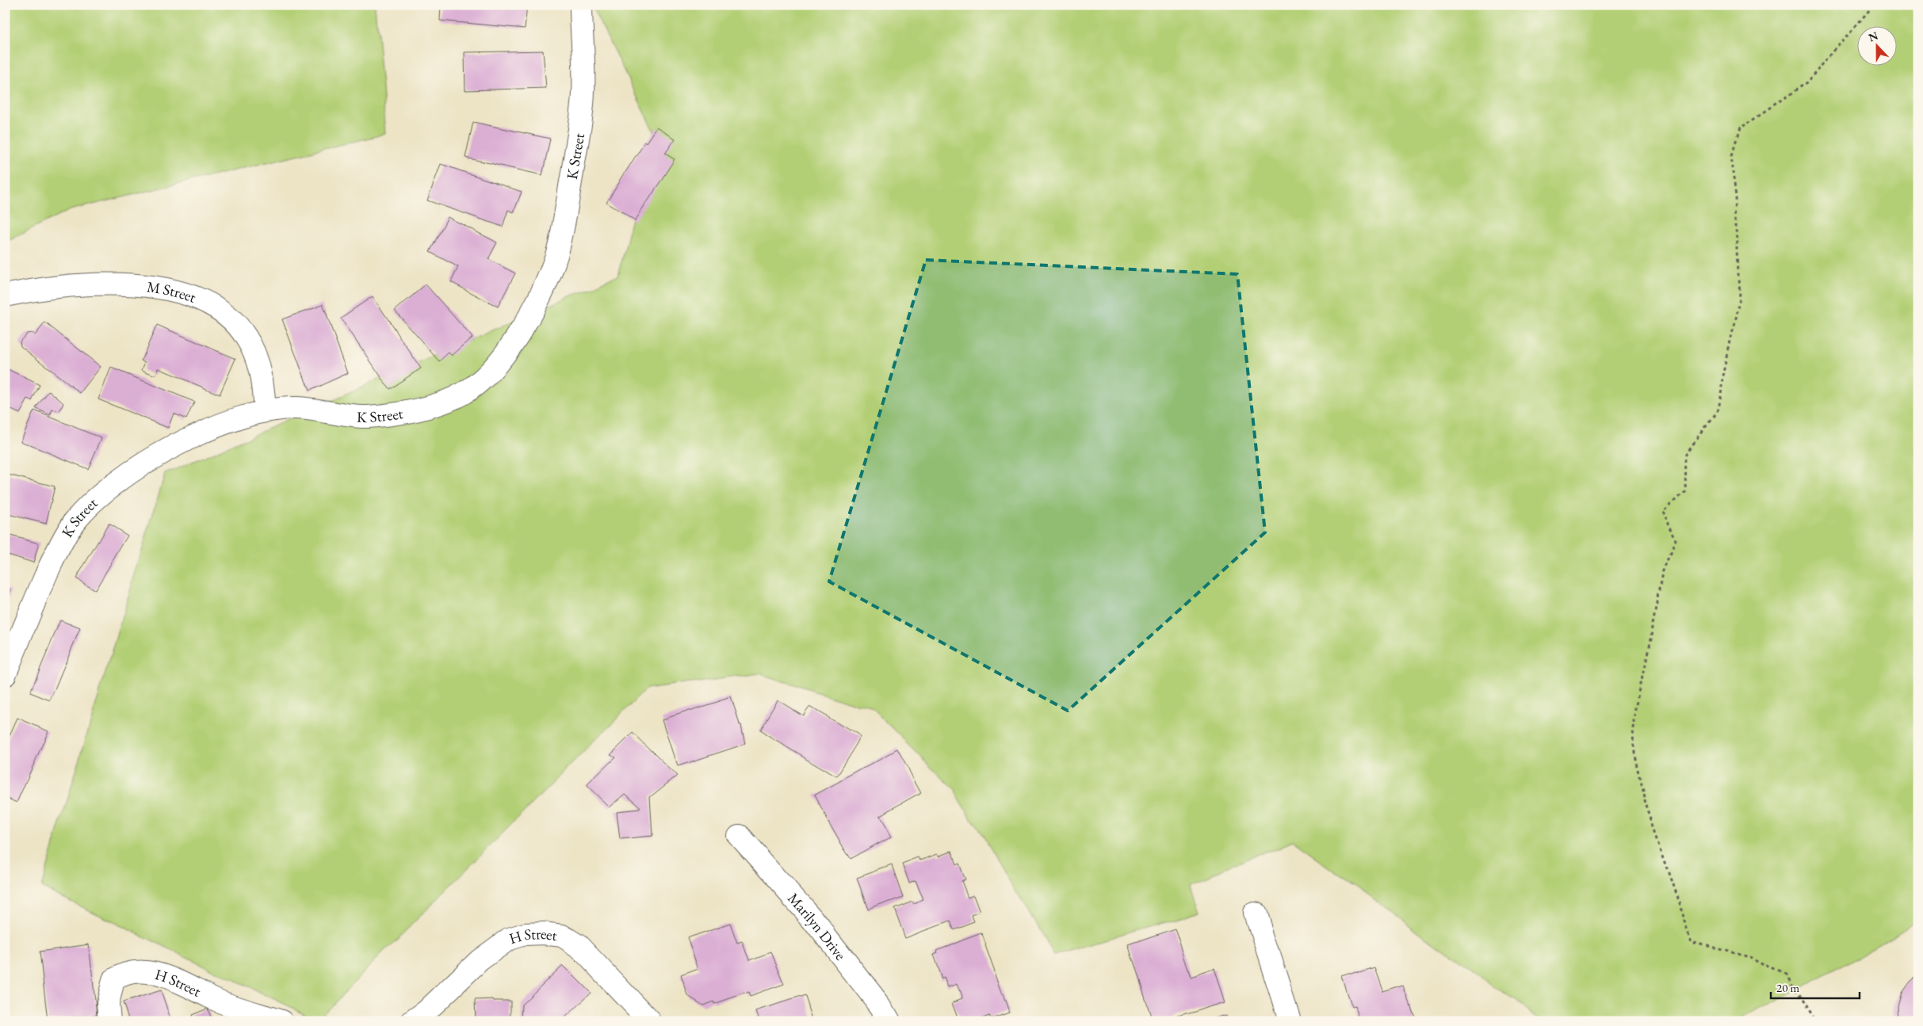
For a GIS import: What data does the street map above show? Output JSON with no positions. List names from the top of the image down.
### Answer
{
  "streets": {
    "street": [
      "K Street",
      "M Street",
      "Marilyn Drive",
      "H Street"
    ]
  },
  "crossings": [
    ["K Street", "M Street"]
  ],
  "scale_bar": "20 m",
  "north": "top"
}
